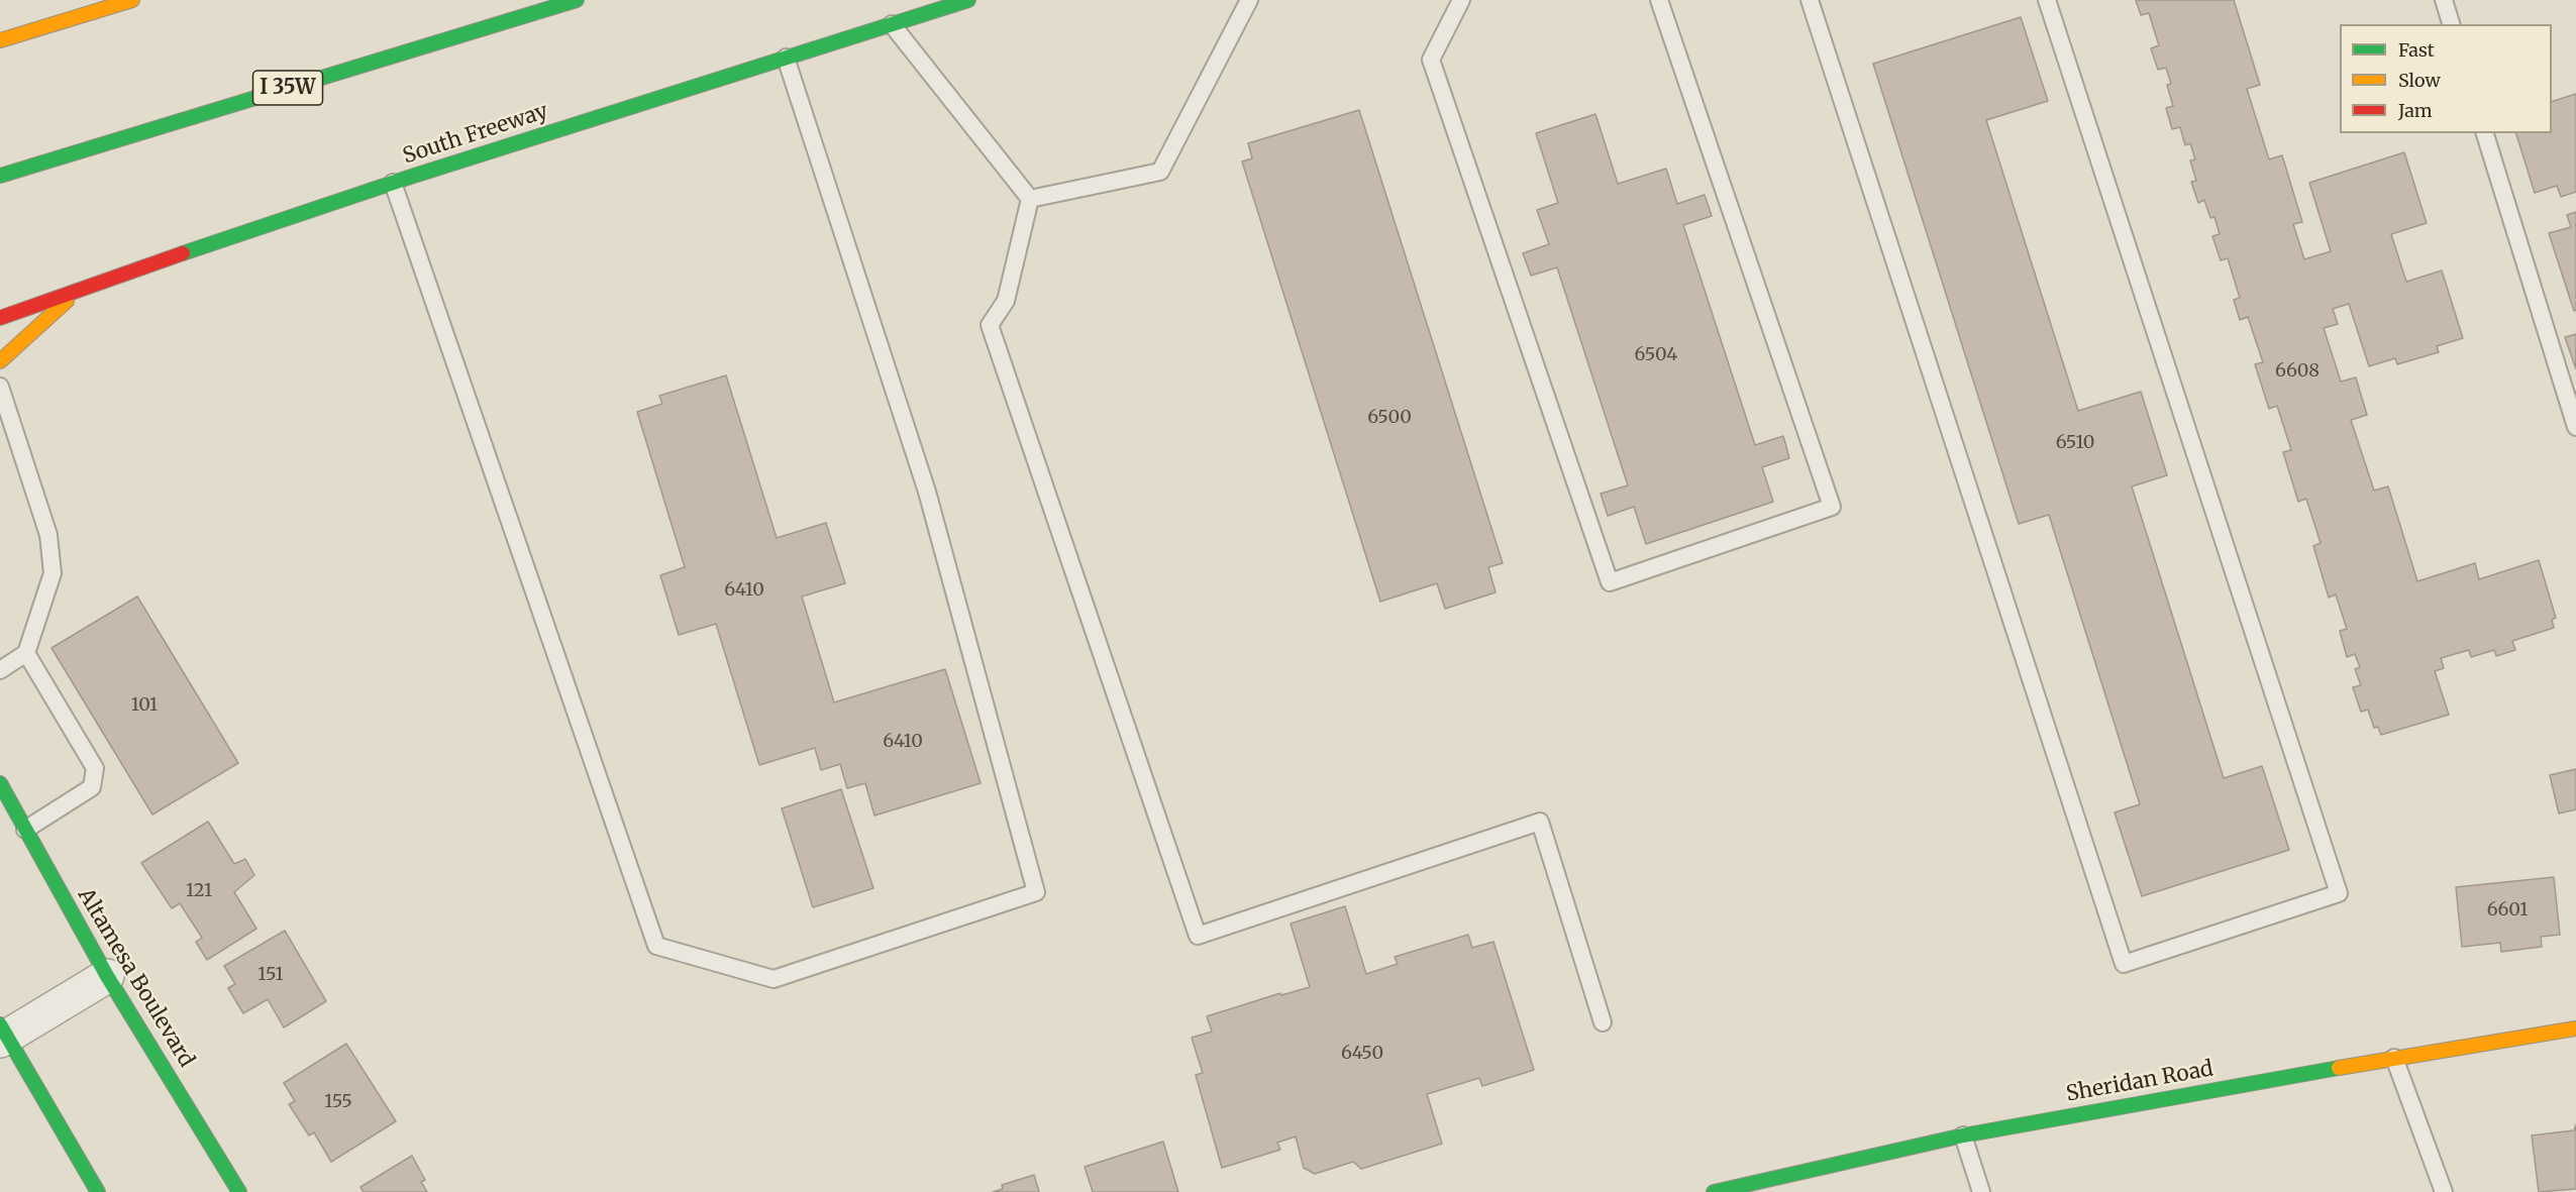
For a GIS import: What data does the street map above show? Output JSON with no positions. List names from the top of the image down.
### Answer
{
  "streets": {
    "main road": [
      "I 35W",
      "South Freeway",
      "Altamesa Boulevard",
      "Sheridan Road"
    ]
  },
  "house_numbers": [
    "6504",
    "6608",
    "6500",
    "6510",
    "6410",
    "101",
    "6410",
    "121",
    "6601",
    "151",
    "6450",
    "155"
  ],
  "legend": ["Fast", "Slow", "Jam"]
}
